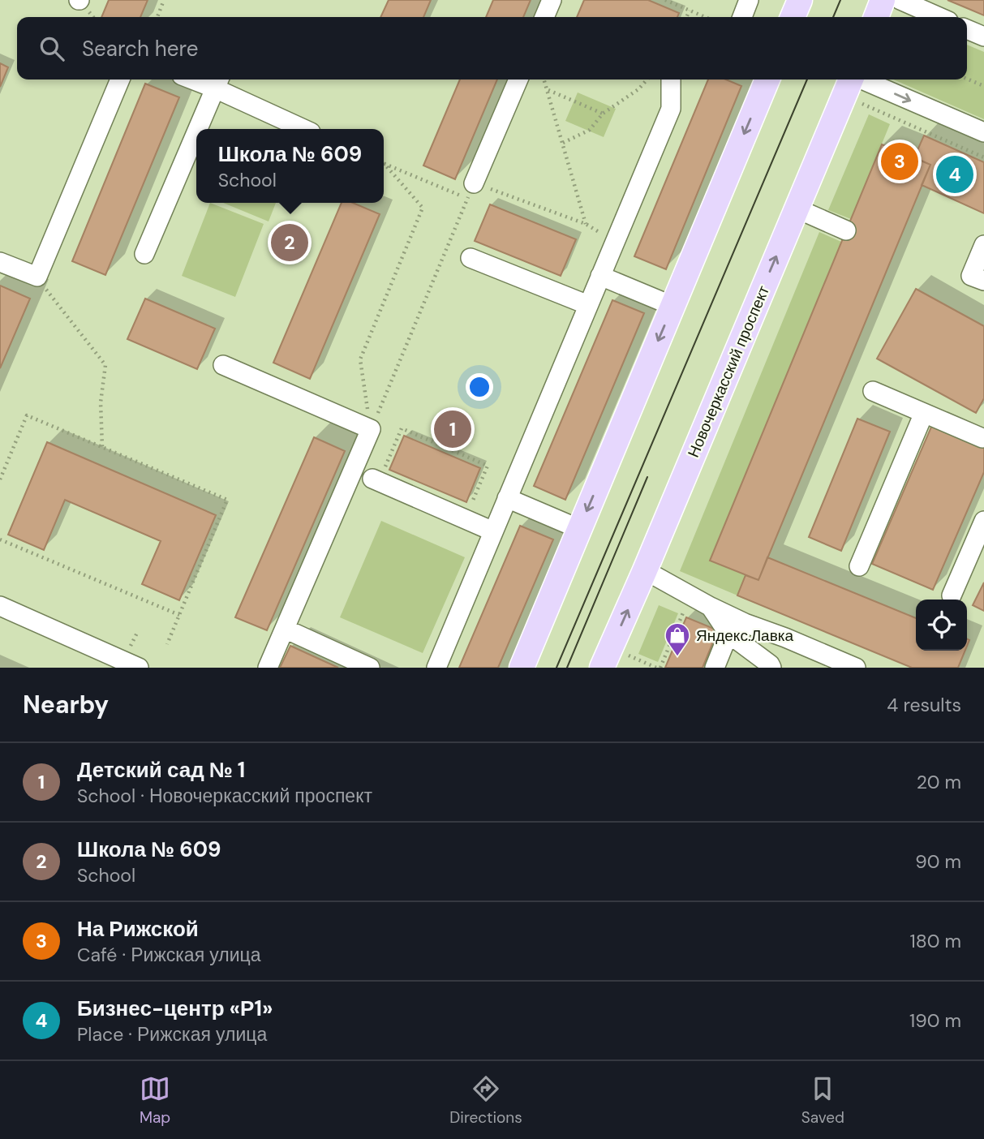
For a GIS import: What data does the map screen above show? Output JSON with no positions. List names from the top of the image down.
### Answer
{
  "streets": {
    "main road": ["Новочеркасский проспект"]
  },
  "places": {
    "shop": ["Яндекс.Лавка"]
  },
  "page": {
    "search": "Search here",
    "popup": ["Школа № 609", "School"],
    "pins": [
      "3",
      "4",
      "2",
      "1"
    ],
    "heading": ["Nearby", "4 results"],
    "list": [
      {
        "mark": "1",
        "name": "Детский сад № 1",
        "note": "School · Новочеркасский проспект",
        "value": "20 m"
      },
      {
        "mark": "2",
        "name": "Школа № 609",
        "note": "School",
        "value": "90 m"
      },
      {
        "mark": "3",
        "name": "На Рижской",
        "note": "Café · Рижская улица",
        "value": "180 m"
      },
      {
        "mark": "4",
        "name": "Бизнес-центр «Р1»",
        "note": "Place · Рижская улица",
        "value": "190 m"
      }
    ],
    "nav": ["Map", "Directions", "Saved"]
  }
}
